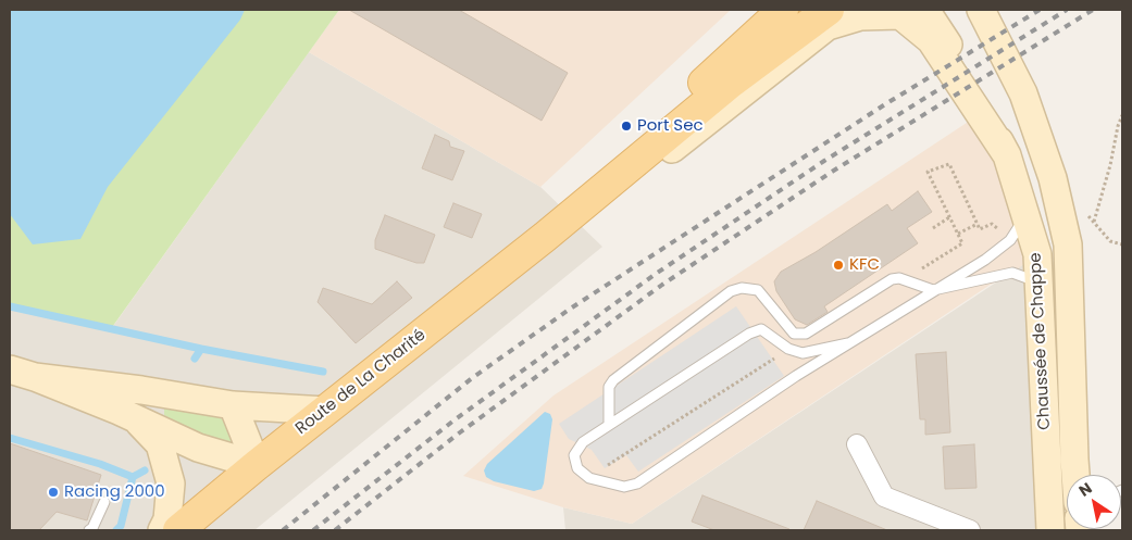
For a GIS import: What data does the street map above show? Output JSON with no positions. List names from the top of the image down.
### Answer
{
  "streets": {
    "main road": ["Chaussée de Chappe", "Route de La Charité"]
  },
  "crossings": [
    ["Chaussée de Chappe", "Route de La Charité"]
  ],
  "places": ["Port Sec", "KFC", "Racing 2000"],
  "north": "top left"
}
